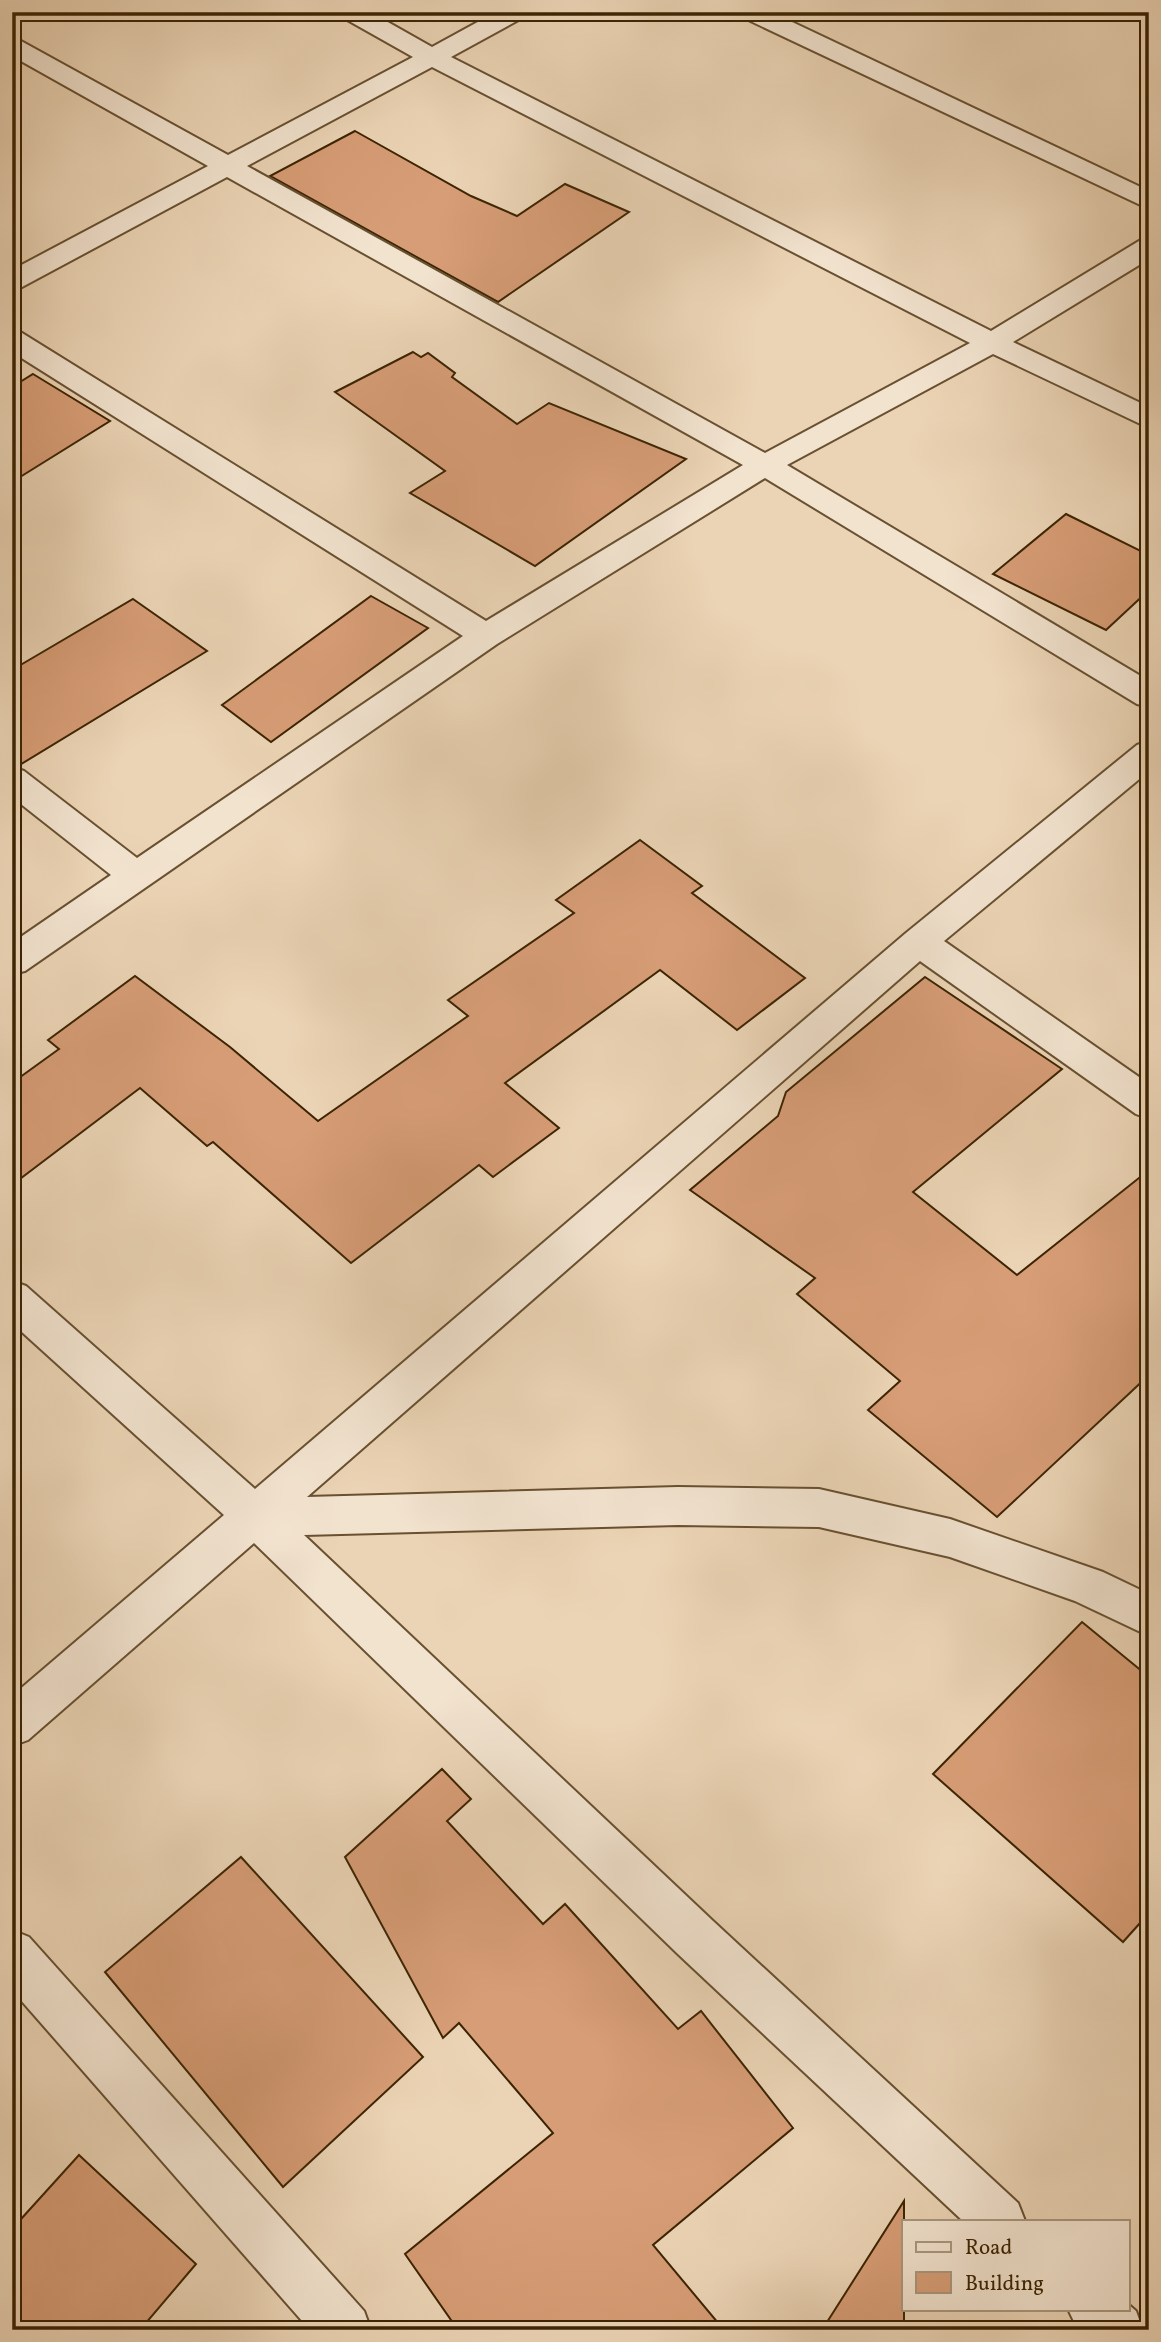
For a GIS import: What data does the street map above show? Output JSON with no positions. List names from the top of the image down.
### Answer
{
  "legend": ["Road", "Building"]
}
